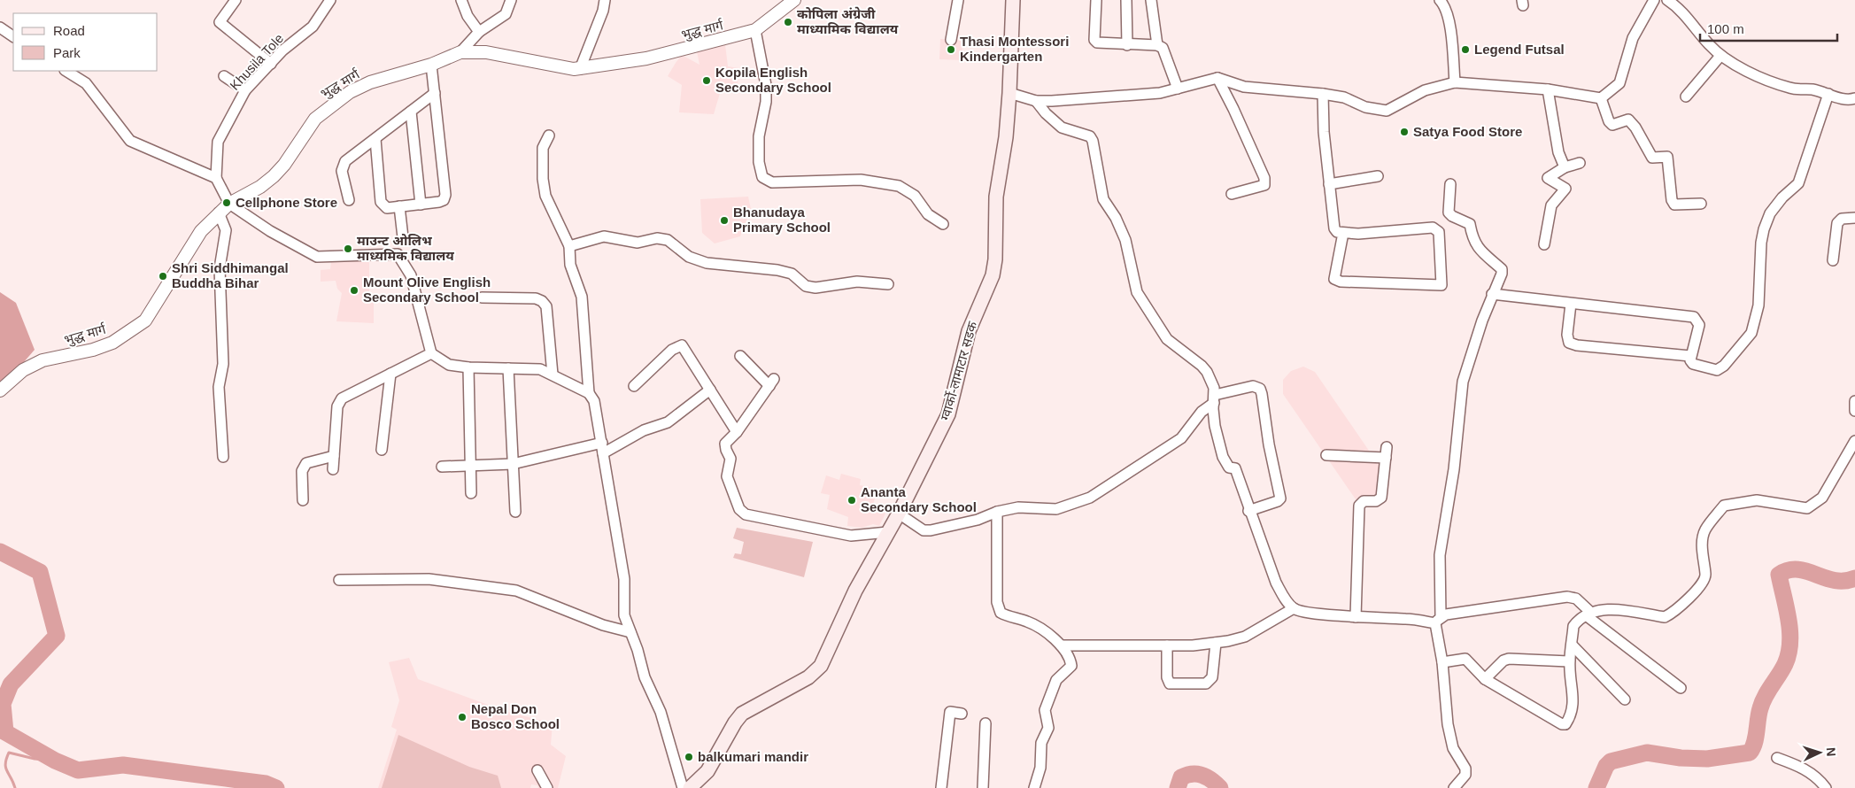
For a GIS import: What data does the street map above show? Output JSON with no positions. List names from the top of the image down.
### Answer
{
  "streets": {
    "main road": ["ग्वार्को-लामाटार सडक"],
    "street": ["भुद्ध मार्ग", "Khusila Tole"]
  },
  "places": [
    "कोपिला अंग्रेजी माध्यामिक विद्यालय",
    "Thasi Montessori Kindergarten",
    "Legend Futsal",
    "Kopila English Secondary School",
    "Satya Food Store",
    "Cellphone Store",
    "Bhanudaya Primary School",
    "माउन्ट ओलिभ माध्यमिक विद्यालय",
    "Shri Siddhimangal Buddha Bihar",
    "Mount Olive English Secondary School",
    "Ananta Secondary School",
    "Nepal Don Bosco School",
    "balkumari mandir"
  ],
  "legend": ["Road", "Park"],
  "scale_bar": "100 m",
  "north": "right"
}
